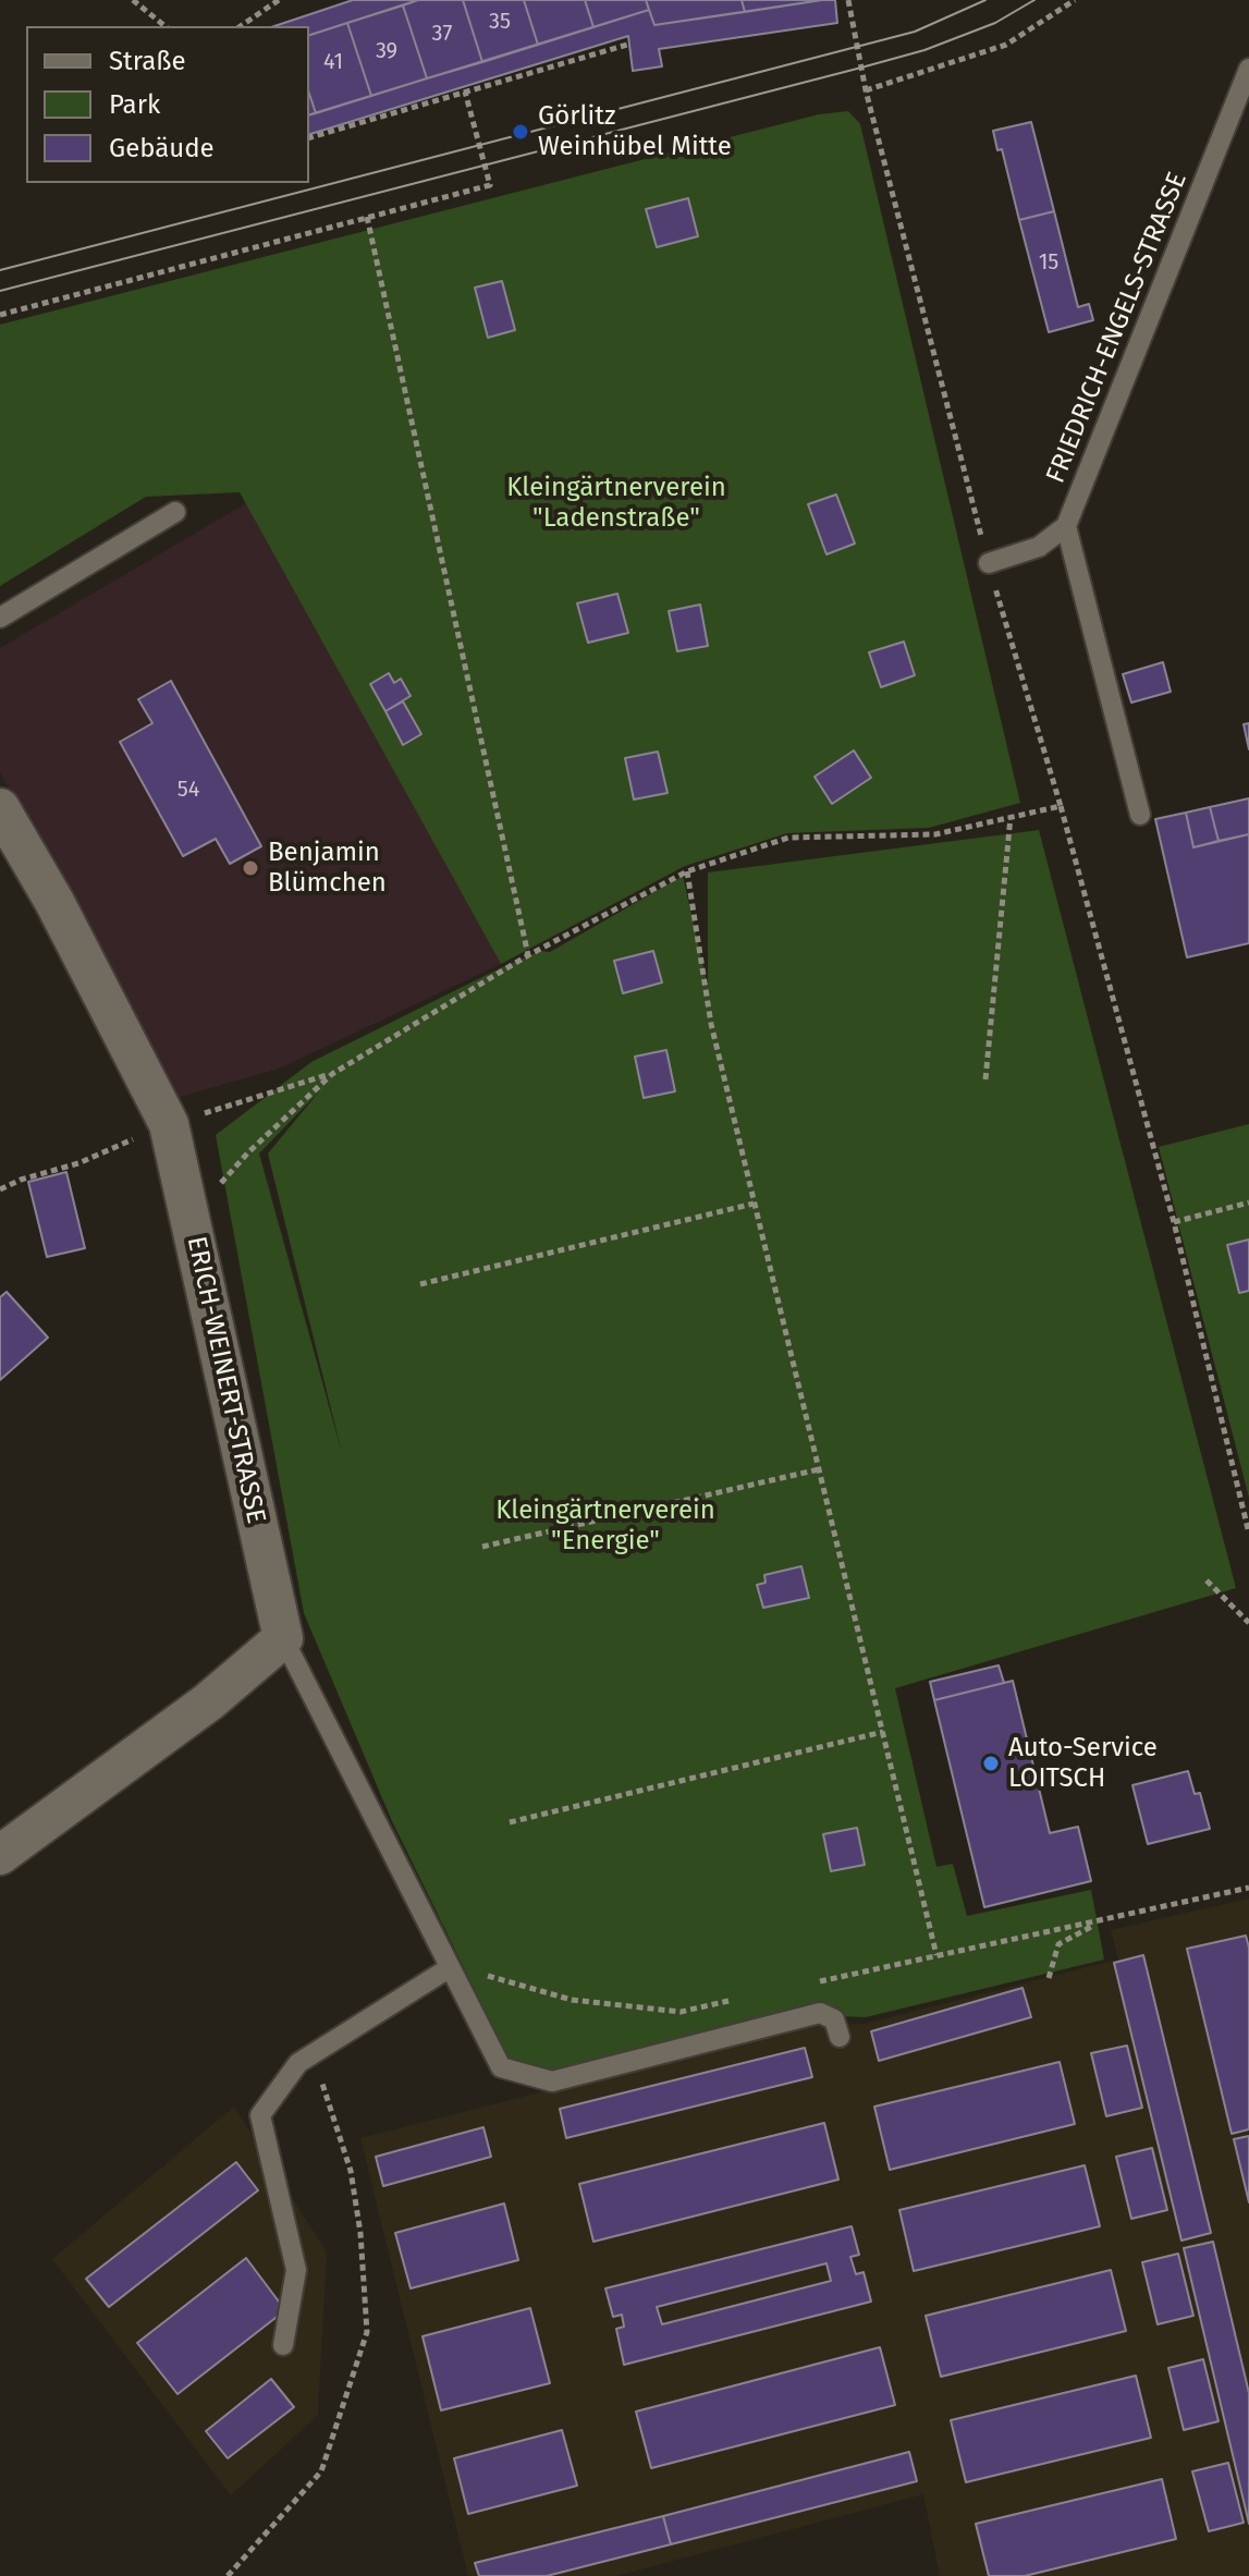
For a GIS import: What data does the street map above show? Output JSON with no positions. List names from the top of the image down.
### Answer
{
  "streets": {
    "street": ["ERICH-WEINERT-STRASSE"],
    "lane": ["FRIEDRICH-ENGELS-STRASSE"]
  },
  "parks": ["Kleingärtnerverein \"Ladenstraße\"", "Kleingärtnerverein \"Energie\""],
  "places": ["Görlitz Weinhübel Mitte", "Benjamin Blümchen", "Auto-Service LOITSCH"],
  "house_numbers": [
    "35",
    "37",
    "39",
    "41",
    "15",
    "54"
  ],
  "legend": ["Straße", "Park", "Gebäude"]
}
